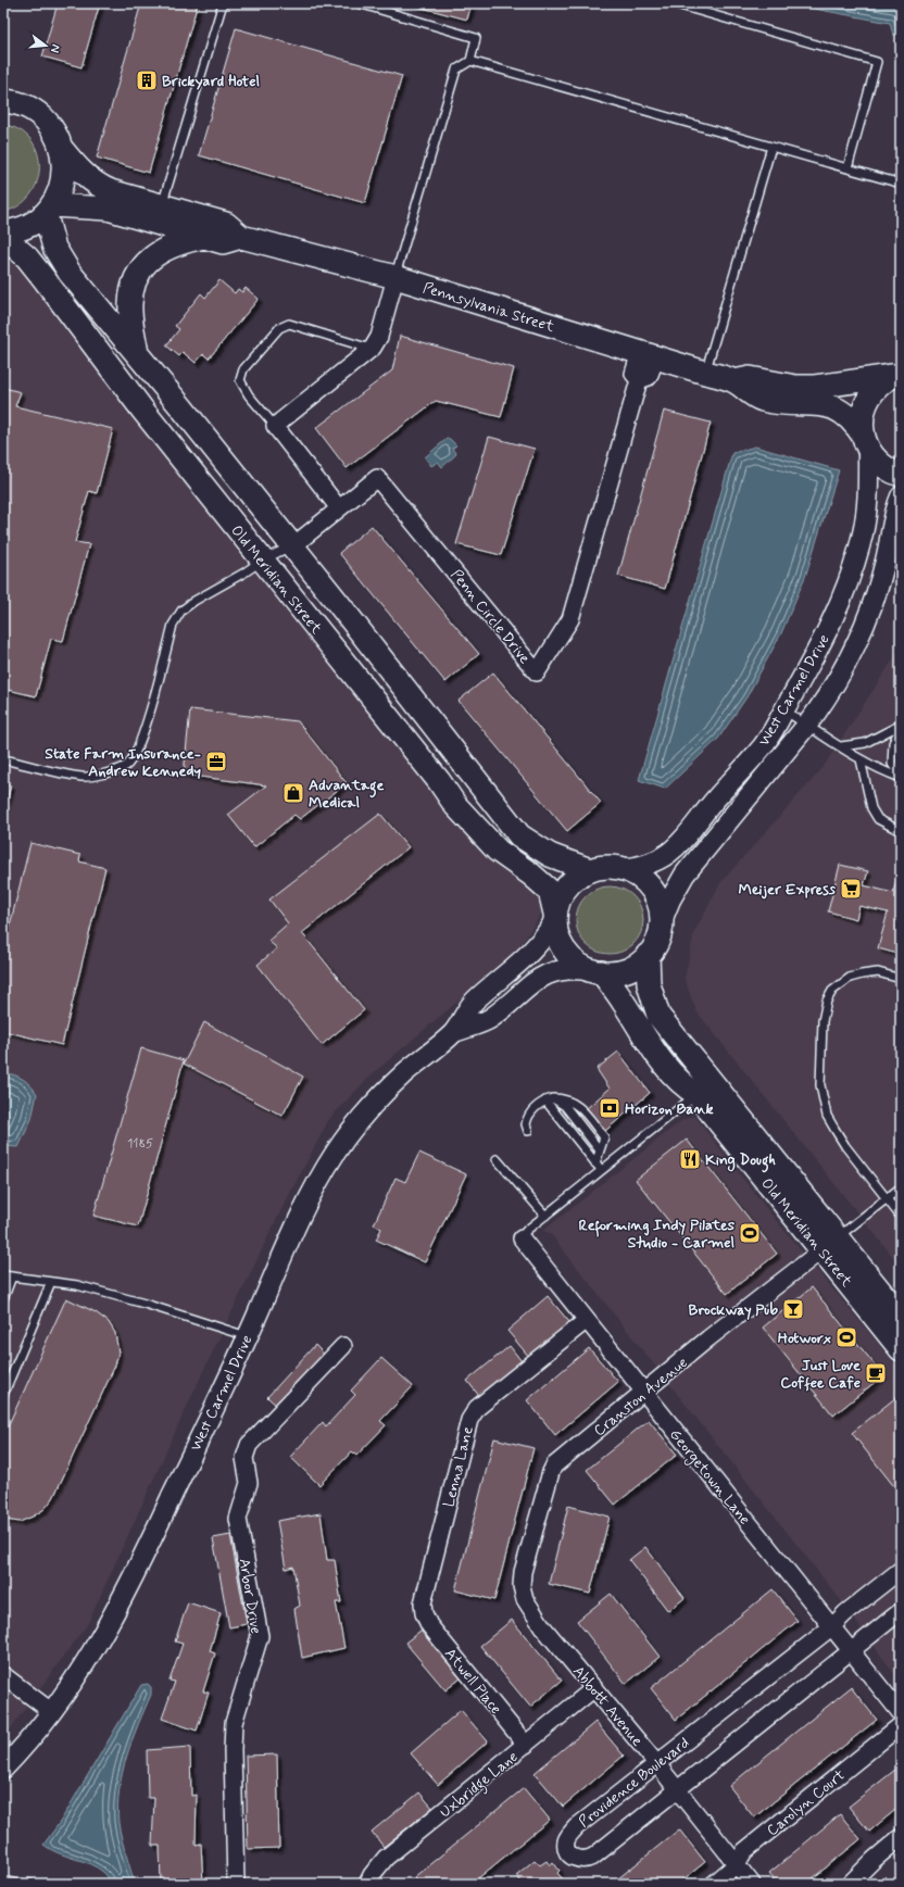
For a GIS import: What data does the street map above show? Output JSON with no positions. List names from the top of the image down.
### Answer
{
  "streets": {
    "main road": ["Pennsylvania Street", "Old Meridian Street"],
    "street": [
      "Penn Circle Drive",
      "West Carmel Drive",
      "Cranston Avenue",
      "Lenna Lane",
      "Georgetown Lane",
      "Arbor Drive",
      "Atwell Place",
      "Abbott Avenue",
      "Providence Boulevard",
      "Uxbridge Lane",
      "Carolyn Court"
    ]
  },
  "crossings": [
    ["Pennsylvania Street", "Penn Circle Drive"],
    ["Pennsylvania Street", "West Carmel Drive"],
    ["Old Meridian Street", "West Carmel Drive"],
    ["Old Meridian Street", "Cranston Avenue"],
    ["Cranston Avenue", "Georgetown Lane"],
    ["Cranston Avenue", "Abbott Avenue"],
    ["Lenna Lane", "Georgetown Lane"],
    ["Lenna Lane", "Atwell Place"],
    ["Georgetown Lane", "Providence Boulevard"],
    ["Atwell Place", "Uxbridge Lane"],
    ["Abbott Avenue", "Providence Boulevard"],
    ["Abbott Avenue", "Uxbridge Lane"],
    ["Abbott Avenue", "Carolyn Court"]
  ],
  "places": {
    "building": ["Brickyard Hotel"],
    "office": ["State Farm Insurance- Andrew Kennedy"],
    "shop": ["Advantage Medical"],
    "supermarket": ["Meijer Express"],
    "bank": ["Horizon Bank"],
    "restaurant": ["King Dough"],
    "sports": ["Reforming Indy Pilates Studio - Carmel", "Hotworx"],
    "bar": ["Brockway Pub"],
    "cafe": ["Just Love Coffee Cafe"]
  },
  "house_numbers": ["1185"],
  "north": "right"
}
